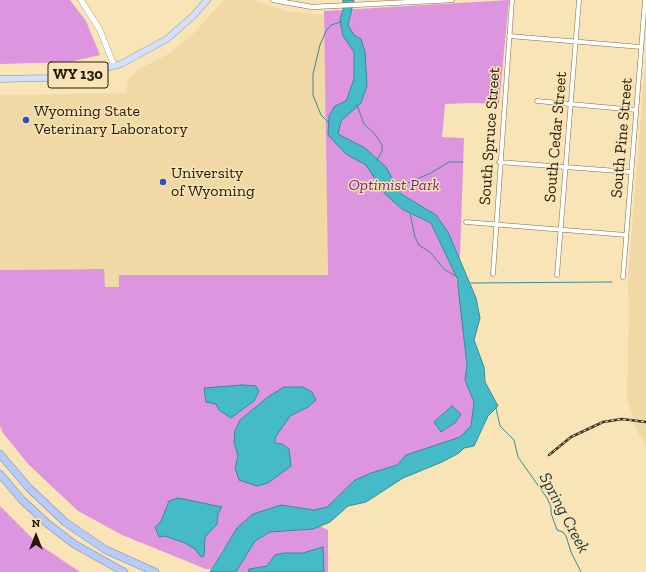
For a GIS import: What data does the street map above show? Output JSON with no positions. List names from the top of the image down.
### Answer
{
  "streets": {
    "main road": ["WY 130"],
    "street": ["South Spruce Street", "South Cedar Street", "South Pine Street"]
  },
  "water": ["Spring Creek"],
  "parks": ["Optimist Park"],
  "places": ["Wyoming State Veterinary Laboratory", "University of Wyoming"],
  "north": "top"
}
